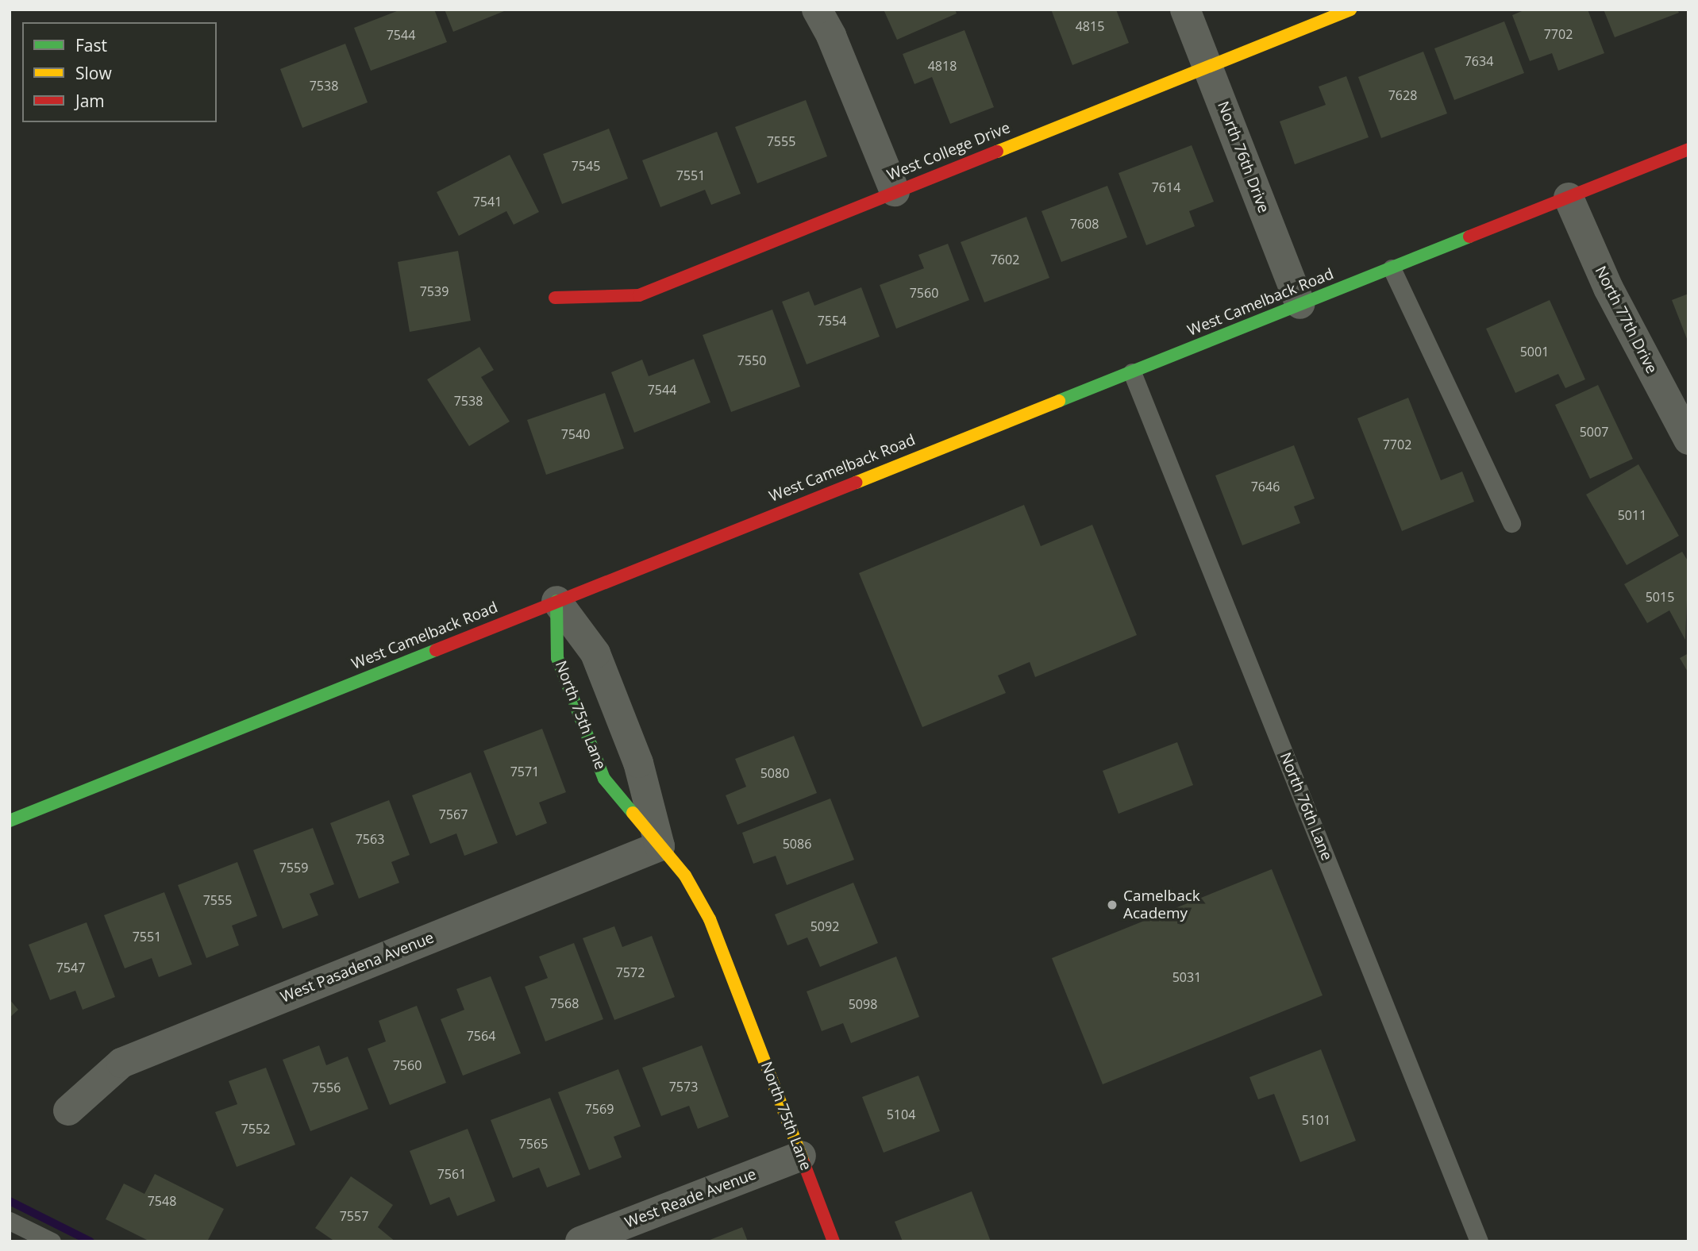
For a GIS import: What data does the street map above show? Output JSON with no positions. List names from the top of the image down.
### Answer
{
  "streets": {
    "main road": ["West College Drive", "West Camelback Road", "North 75th Lane"],
    "street": [
      "North 76th Drive",
      "North 77th Drive",
      "West Pasadena Avenue",
      "West Reade Avenue"
    ],
    "lane": ["North 76th Lane"]
  },
  "crossings": [
    ["West College Drive", "North 76th Drive"],
    ["North 76th Drive", "West Camelback Road"],
    ["West Camelback Road", "North 77th Drive"],
    ["West Camelback Road", "North 75th Lane"],
    ["West Camelback Road", "North 76th Lane"],
    ["North 75th Lane", "West Pasadena Avenue"],
    ["North 75th Lane", "West Reade Avenue"]
  ],
  "places": ["Camelback Academy"],
  "house_numbers": [
    "4815",
    "7702",
    "7544",
    "7634",
    "4818",
    "7538",
    "7628",
    "7555",
    "7545",
    "7551",
    "7614",
    "7541",
    "7608",
    "7602",
    "7539",
    "7560",
    "7554",
    "5001",
    "7550",
    "7544",
    "7538",
    "5007",
    "7540",
    "7702",
    "7646",
    "5011",
    "5015",
    "7571",
    "5080",
    "7567",
    "7563",
    "5086",
    "7559",
    "7555",
    "5092",
    "7551",
    "7547",
    "7572",
    "5031",
    "7568",
    "5098",
    "7564",
    "7560",
    "7573",
    "7556",
    "7569",
    "5104",
    "5101",
    "7552",
    "7565",
    "7561",
    "7548",
    "7557"
  ],
  "legend": ["Fast", "Slow", "Jam"]
}
